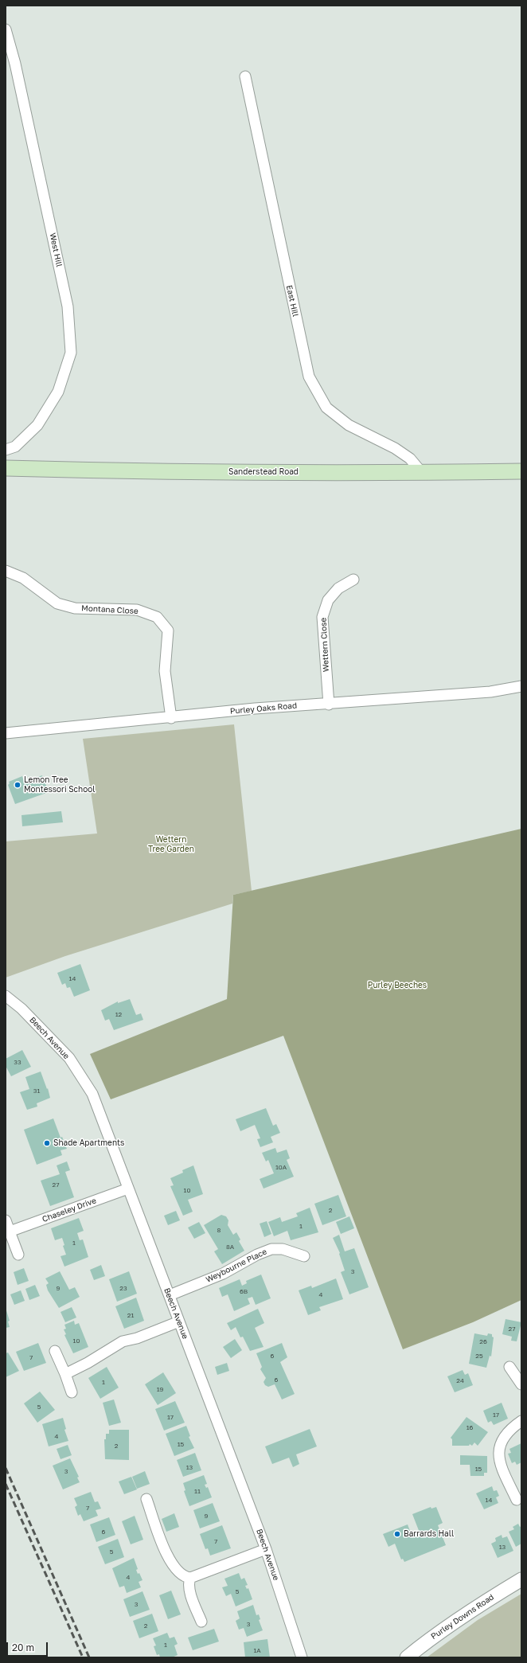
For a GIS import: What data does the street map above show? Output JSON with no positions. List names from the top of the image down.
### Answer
{
  "streets": {
    "main road": ["Sanderstead Road"],
    "street": [
      "West Hill",
      "East Hill",
      "Montana Close",
      "Wettern Close",
      "Purley Oaks Road",
      "Beech Avenue",
      "Chaseley Drive",
      "Weybourne Place",
      "Purley Downs Road"
    ]
  },
  "crossings": [
    ["East Hill", "Sanderstead Road"],
    ["Montana Close", "Purley Oaks Road"],
    ["Wettern Close", "Purley Oaks Road"],
    ["Beech Avenue", "Chaseley Drive"],
    ["Beech Avenue", "Weybourne Place"]
  ],
  "parks": ["Wettern Tree Garden", "Purley Beeches"],
  "places": ["Lemon Tree Montessori School", "Shade Apartments", "Barrards Hall"],
  "house_numbers": [
    "14",
    "12",
    "33",
    "31",
    "10A",
    "27",
    "10",
    "2",
    "1",
    "8",
    "1",
    "8A",
    "3",
    "9",
    "23",
    "6B",
    "4",
    "21",
    "27",
    "10",
    "26",
    "6",
    "25",
    "7",
    "6",
    "24",
    "1",
    "19",
    "5",
    "17",
    "17",
    "16",
    "4",
    "15",
    "2",
    "13",
    "15",
    "3",
    "11",
    "14",
    "7",
    "9",
    "6",
    "7",
    "13",
    "5",
    "4",
    "5",
    "3",
    "3",
    "2",
    "1",
    "1A"
  ],
  "scale_bar": "20 m"
}
